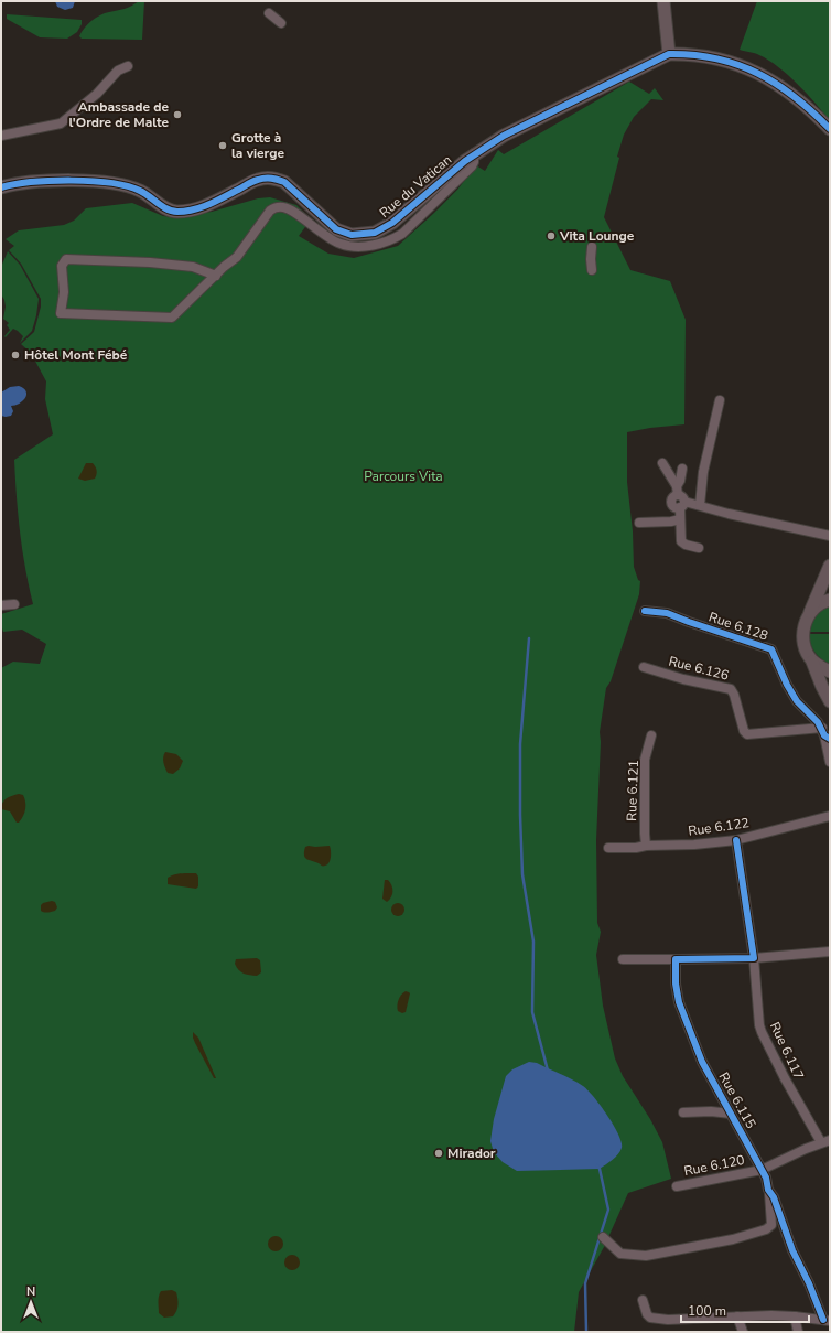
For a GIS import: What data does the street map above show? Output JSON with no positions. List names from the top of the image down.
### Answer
{
  "streets": {
    "street": [
      "Rue du Vatican",
      "Rue 6.128",
      "Rue 6.126",
      "Rue 6.121",
      "Rue 6.122",
      "Rue 6.117",
      "Rue 6.115",
      "Rue 6.120"
    ]
  },
  "crossings": [
    ["Rue 6.128", "Rue 6.126"],
    ["Rue 6.121", "Rue 6.122"],
    ["Rue 6.122", "Rue 6.117"],
    ["Rue 6.117", "Rue 6.120"],
    ["Rue 6.115", "Rue 6.120"]
  ],
  "parks": ["Parcours Vita"],
  "places": [
    "Ambassade de l'Ordre de Malte",
    "Grotte à la vierge",
    "Vita Lounge",
    "Hôtel Mont Fébé",
    "Mirador"
  ],
  "scale_bar": "100 m",
  "north": "top"
}
